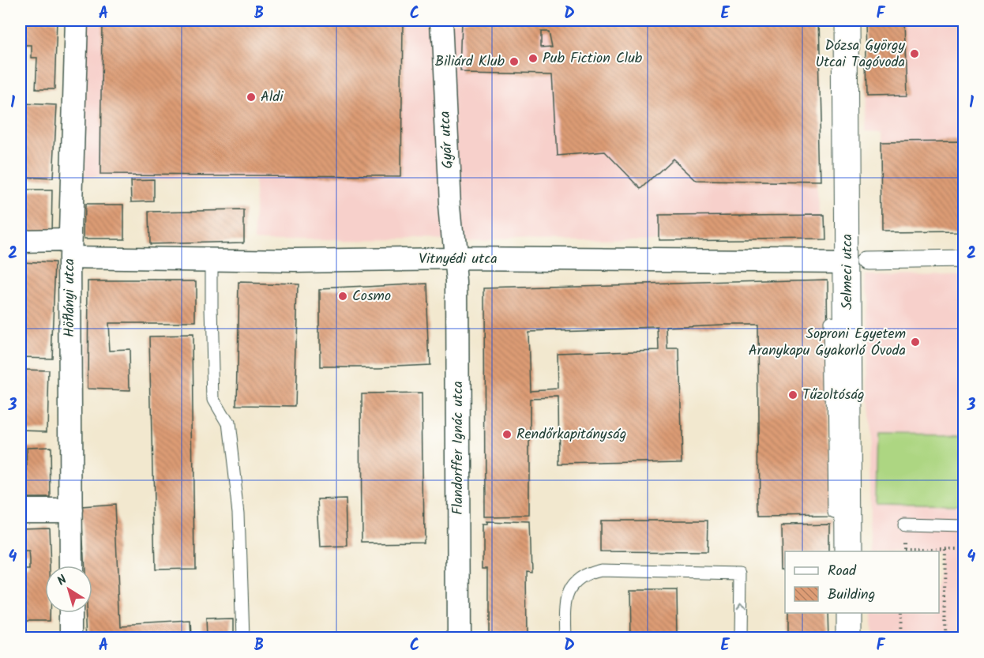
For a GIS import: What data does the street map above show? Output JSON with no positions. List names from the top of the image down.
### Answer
{
  "streets": {
    "street": [
      "Gyár utca",
      "Vitnyédi utca",
      "Selmeci utca",
      "Höflányi utca",
      "Flandorffer Ignác utca"
    ]
  },
  "crossings": [
    ["Gyár utca", "Vitnyédi utca"],
    ["Gyár utca", "Flandorffer Ignác utca"],
    ["Vitnyédi utca", "Selmeci utca"],
    ["Vitnyédi utca", "Höflányi utca"],
    ["Vitnyédi utca", "Flandorffer Ignác utca"]
  ],
  "places": [
    "Dózsa György Utcai Tagóvoda",
    "Pub Fiction Club",
    "Biliárd Klub",
    "Aldi",
    "Cosmo",
    "Soproni Egyetem Aranykapu Gyakorló Óvoda",
    "Tűzoltóság",
    "Rendőrkapitányság"
  ],
  "legend": ["Road", "Building"],
  "north": "top left",
  "grid": {
    "columns": [
      "A",
      "B",
      "C",
      "D",
      "E",
      "F"
    ],
    "rows": [
      "1",
      "2",
      "3",
      "4"
    ]
  }
}
